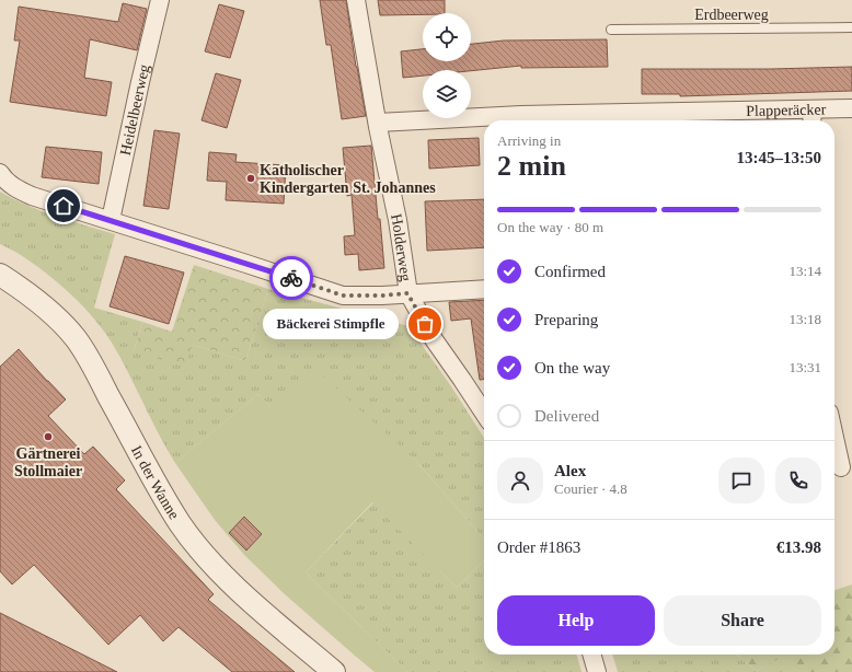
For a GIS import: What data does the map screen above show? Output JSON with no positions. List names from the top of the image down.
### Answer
{
  "streets": {
    "street": [
      "Heidelbeerweg",
      "Plapperäcker",
      "Holderweg",
      "In der Wanne"
    ],
    "lane": ["Erdbeerweg"]
  },
  "crossings": [
    ["Plapperäcker", "Holderweg"]
  ],
  "places": ["Katholischer Kindergarten St. Johannes", "Bäckerei Stimpfle", "Gärtnerei Stollmaier"],
  "page": {
    "heading": ["2 min", "Arriving in", "13:45–13:50"],
    "panel": [
      "Alex",
      "Courier · 4.8",
      "Order #1863",
      "€13.98"
    ],
    "bar": "On the way · 80 m",
    "list": [
      ["Confirmed", "13:14"],
      ["Preparing", "13:18"],
      ["On the way", "13:31"],
      "Delivered"
    ],
    "bubble": "Bäckerei Stimpfle",
    "buttons": ["Help", "Share"]
  }
}
